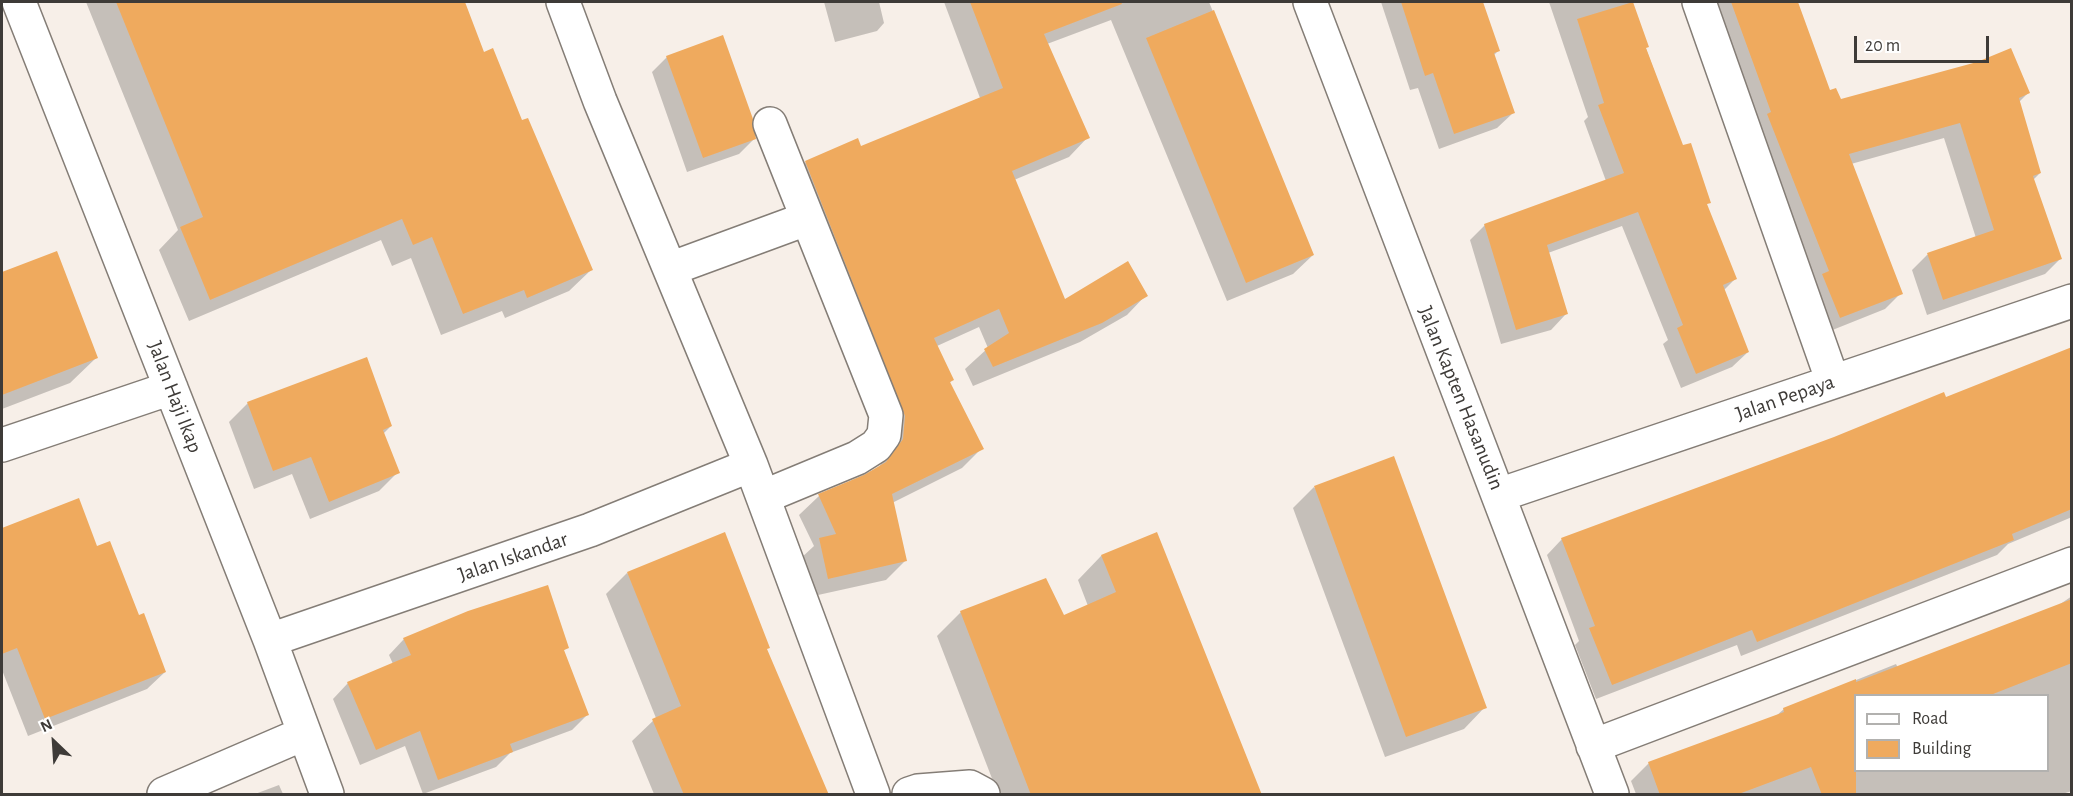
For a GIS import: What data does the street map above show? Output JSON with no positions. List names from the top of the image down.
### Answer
{
  "streets": {
    "street": [
      "Jalan Haji Ikap",
      "Jalan Kapten Hasanudin",
      "Jalan Pepaya",
      "Jalan Iskandar"
    ]
  },
  "crossings": [
    ["Jalan Haji Ikap", "Jalan Iskandar"],
    ["Jalan Kapten Hasanudin", "Jalan Pepaya"]
  ],
  "legend": ["Road", "Building"],
  "scale_bar": "20 m",
  "north": "top left"
}
